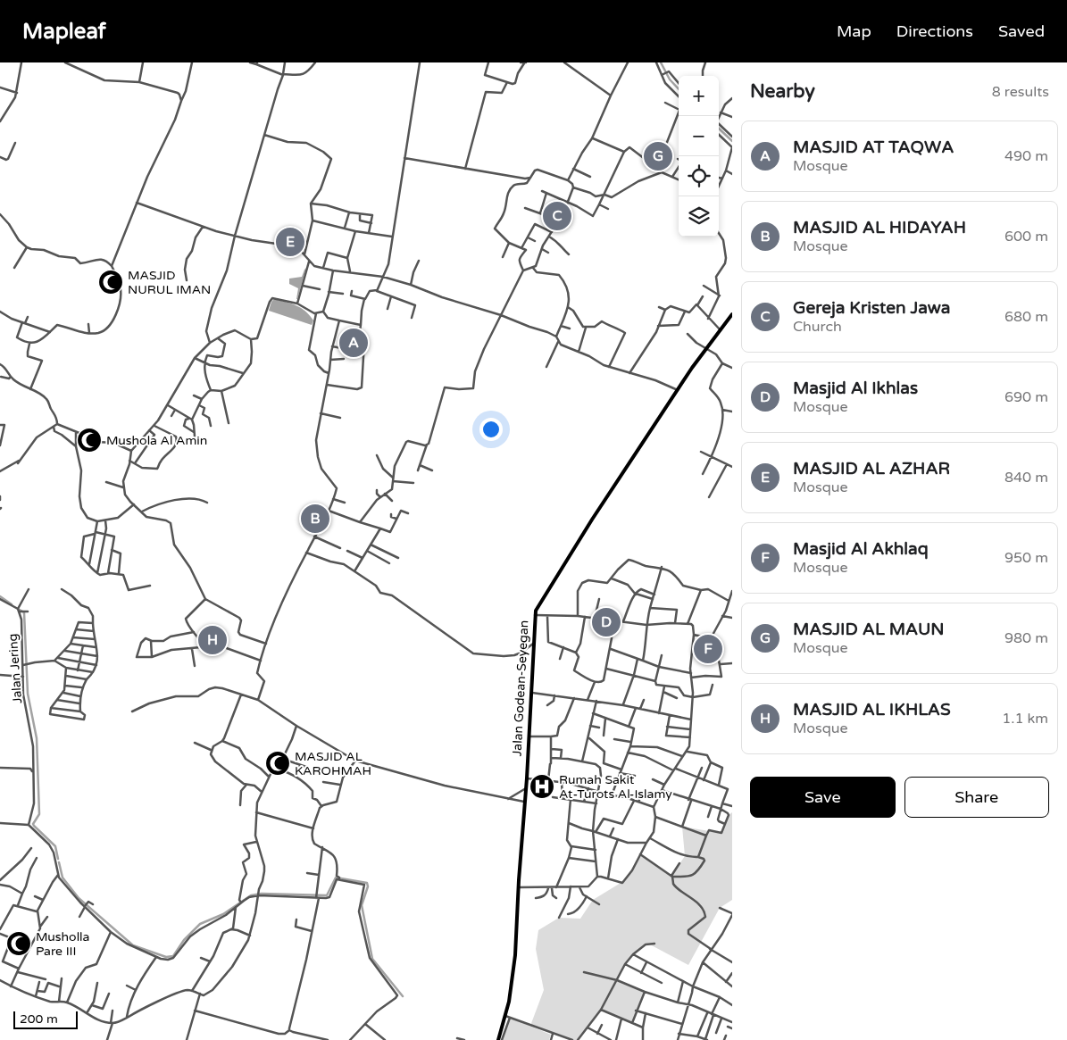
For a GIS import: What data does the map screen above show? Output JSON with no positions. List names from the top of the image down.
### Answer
{
  "streets": {
    "main road": ["Jalan Godean-Seyegan"],
    "street": ["Jalan Jering"]
  },
  "places": {
    "mosque": [
      "MASJID NURUL IMAN",
      "Mushola Al Amin",
      "MASJID AL KAROHMAH",
      "Musholla Pare III"
    ],
    "hospital": ["Rumah Sakit At-Turots Al-Islamy"]
  },
  "scale_bar": "200 m",
  "page": {
    "header": "Mapleaf",
    "nav": ["Map", "Directions", "Saved"],
    "heading": ["Nearby", "8 results"],
    "map_buttons": ["+", "−"],
    "list": [
      {
        "mark": "A",
        "name": "MASJID AT TAQWA",
        "note": "Mosque",
        "value": "490 m"
      },
      {
        "mark": "B",
        "name": "MASJID AL HIDAYAH",
        "note": "Mosque",
        "value": "600 m"
      },
      {
        "mark": "C",
        "name": "Gereja Kristen Jawa",
        "note": "Church",
        "value": "680 m"
      },
      {
        "mark": "D",
        "name": "Masjid Al Ikhlas",
        "note": "Mosque",
        "value": "690 m"
      },
      {
        "mark": "E",
        "name": "MASJID AL AZHAR",
        "note": "Mosque",
        "value": "840 m"
      },
      {
        "mark": "F",
        "name": "Masjid Al Akhlaq",
        "note": "Mosque",
        "value": "950 m"
      },
      {
        "mark": "G",
        "name": "MASJID AL MAUN",
        "note": "Mosque",
        "value": "980 m"
      },
      {
        "mark": "H",
        "name": "MASJID AL IKHLAS",
        "note": "Mosque",
        "value": "1.1 km"
      }
    ],
    "pins": [
      "G",
      "C",
      "E",
      "A",
      "B",
      "D",
      "H",
      "F"
    ],
    "buttons": ["Save", "Share"],
    "scale": "200 m"
  }
}
